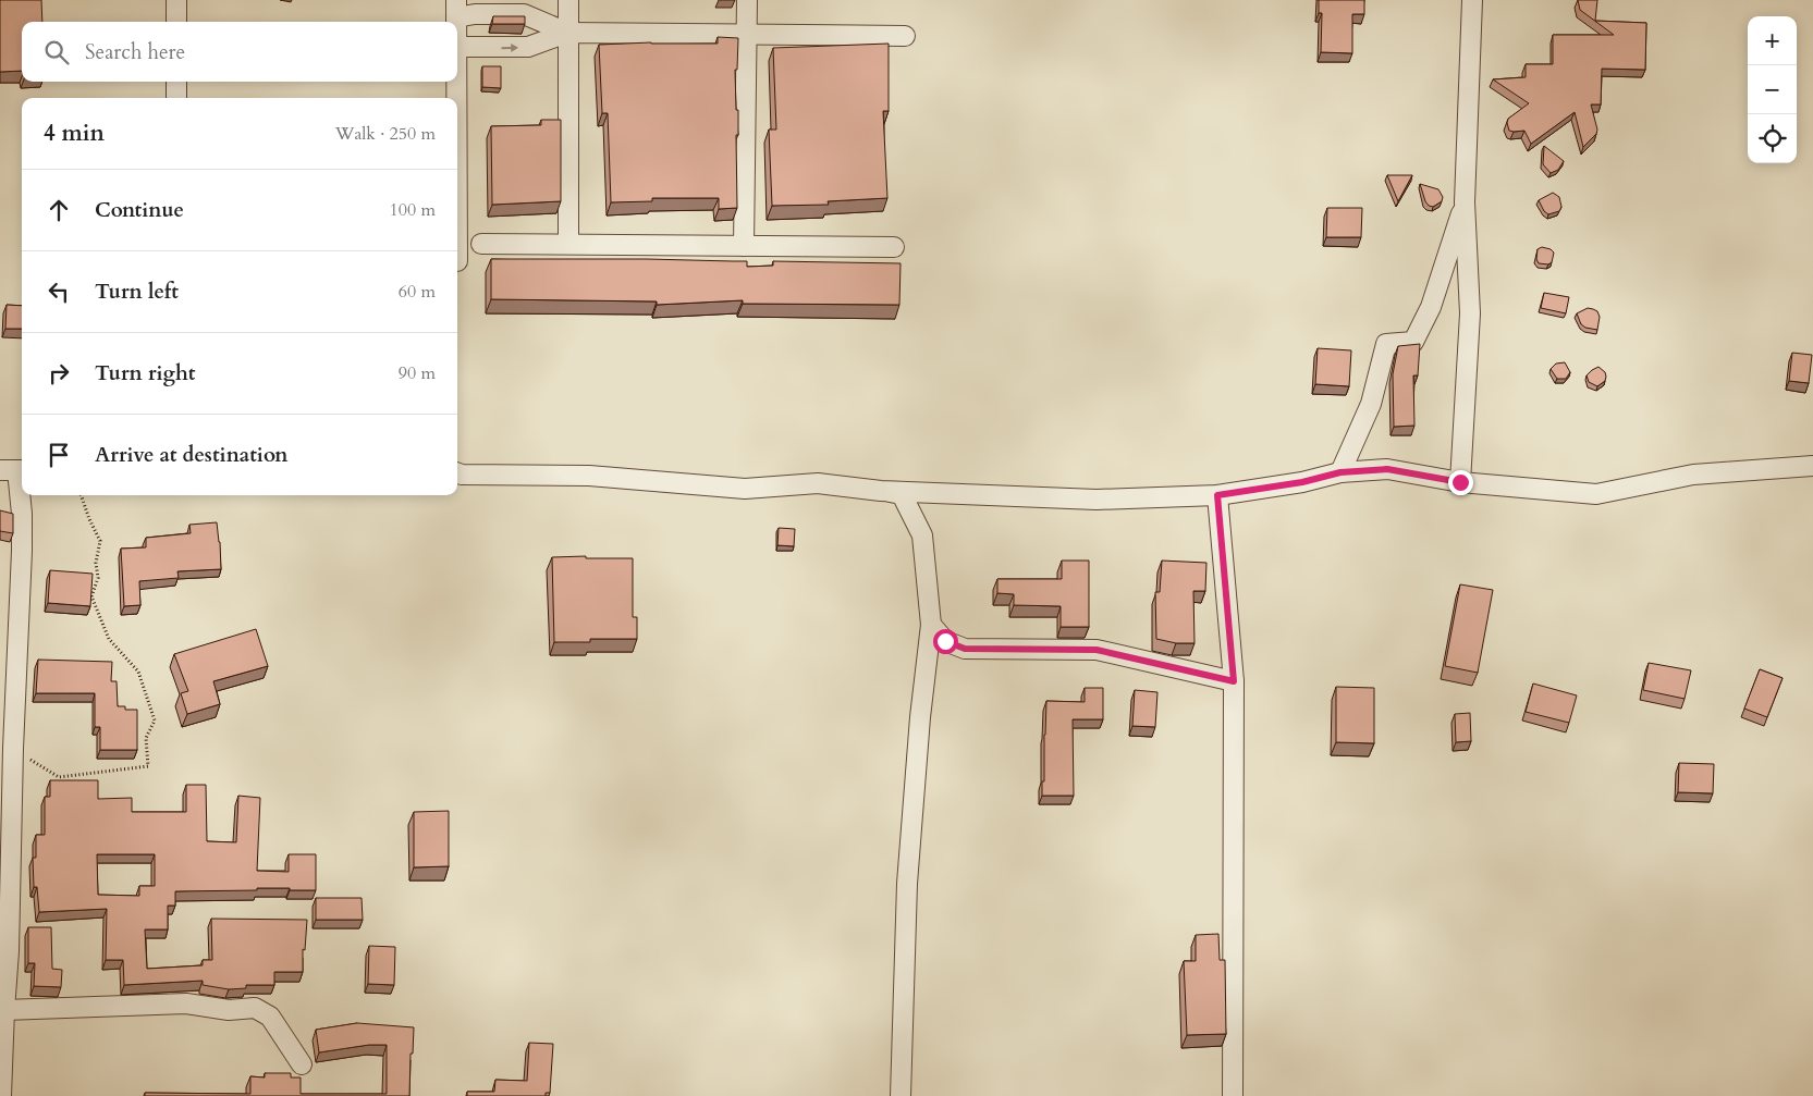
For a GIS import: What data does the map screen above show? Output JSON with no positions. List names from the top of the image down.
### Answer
{
  "page": {
    "map_buttons": ["+", "−"],
    "search": "Search here",
    "heading": ["4 min", "Walk · 250 m"],
    "list": [
      ["Continue", "100 m"],
      ["Turn left", "60 m"],
      ["Turn right", "90 m"],
      "Arrive at destination"
    ]
  }
}
